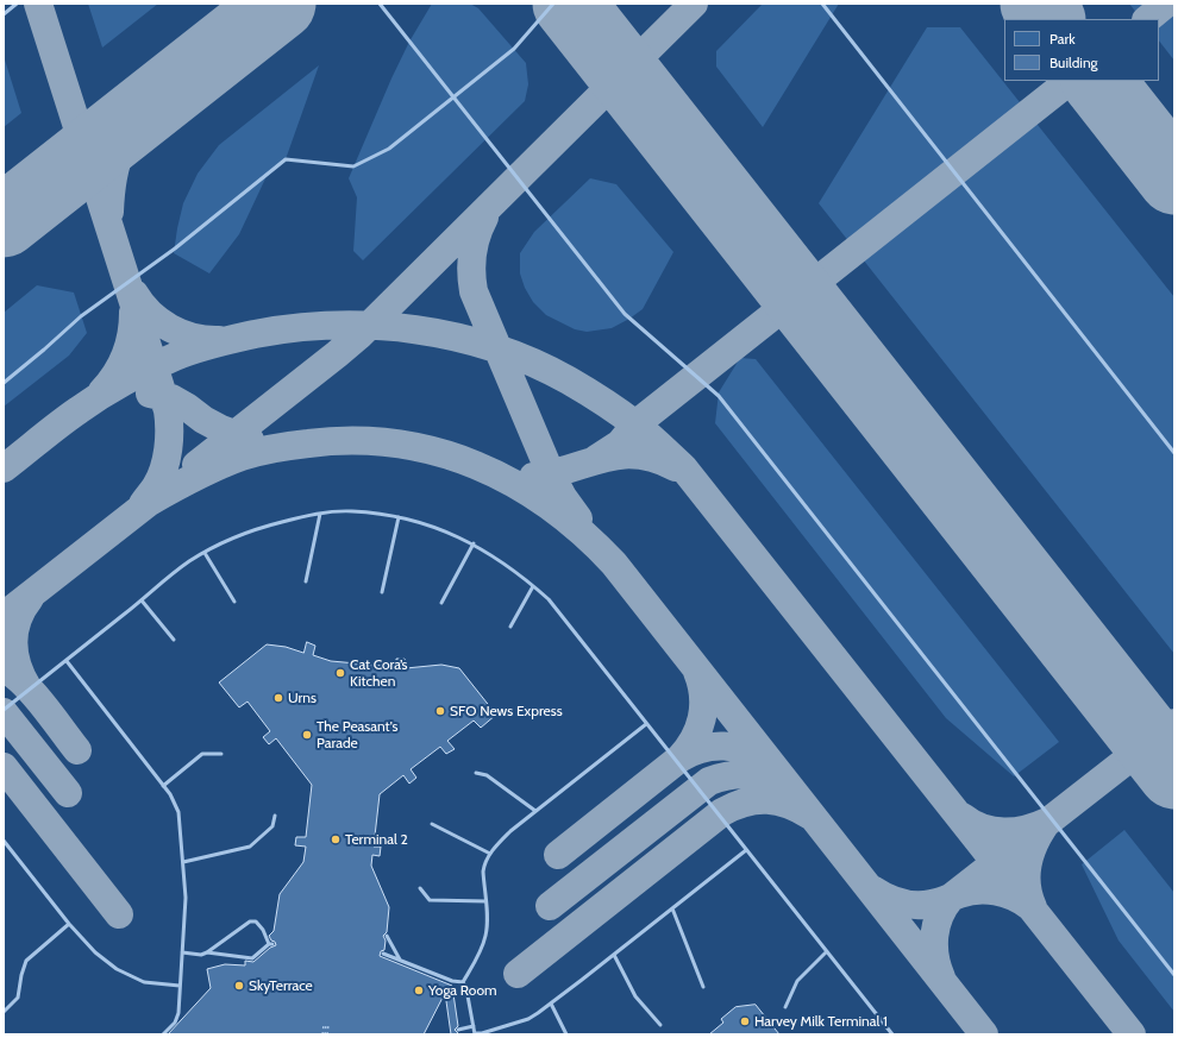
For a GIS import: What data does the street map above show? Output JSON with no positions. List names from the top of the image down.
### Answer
{
  "places": [
    "Cat Cora’s Kitchen",
    "Urns",
    "SFO News Express",
    "The Peasant's Parade",
    "Terminal 2",
    "SkyTerrace",
    "Yoga Room",
    "Harvey Milk Terminal 1"
  ],
  "legend": ["Park", "Building"]
}
